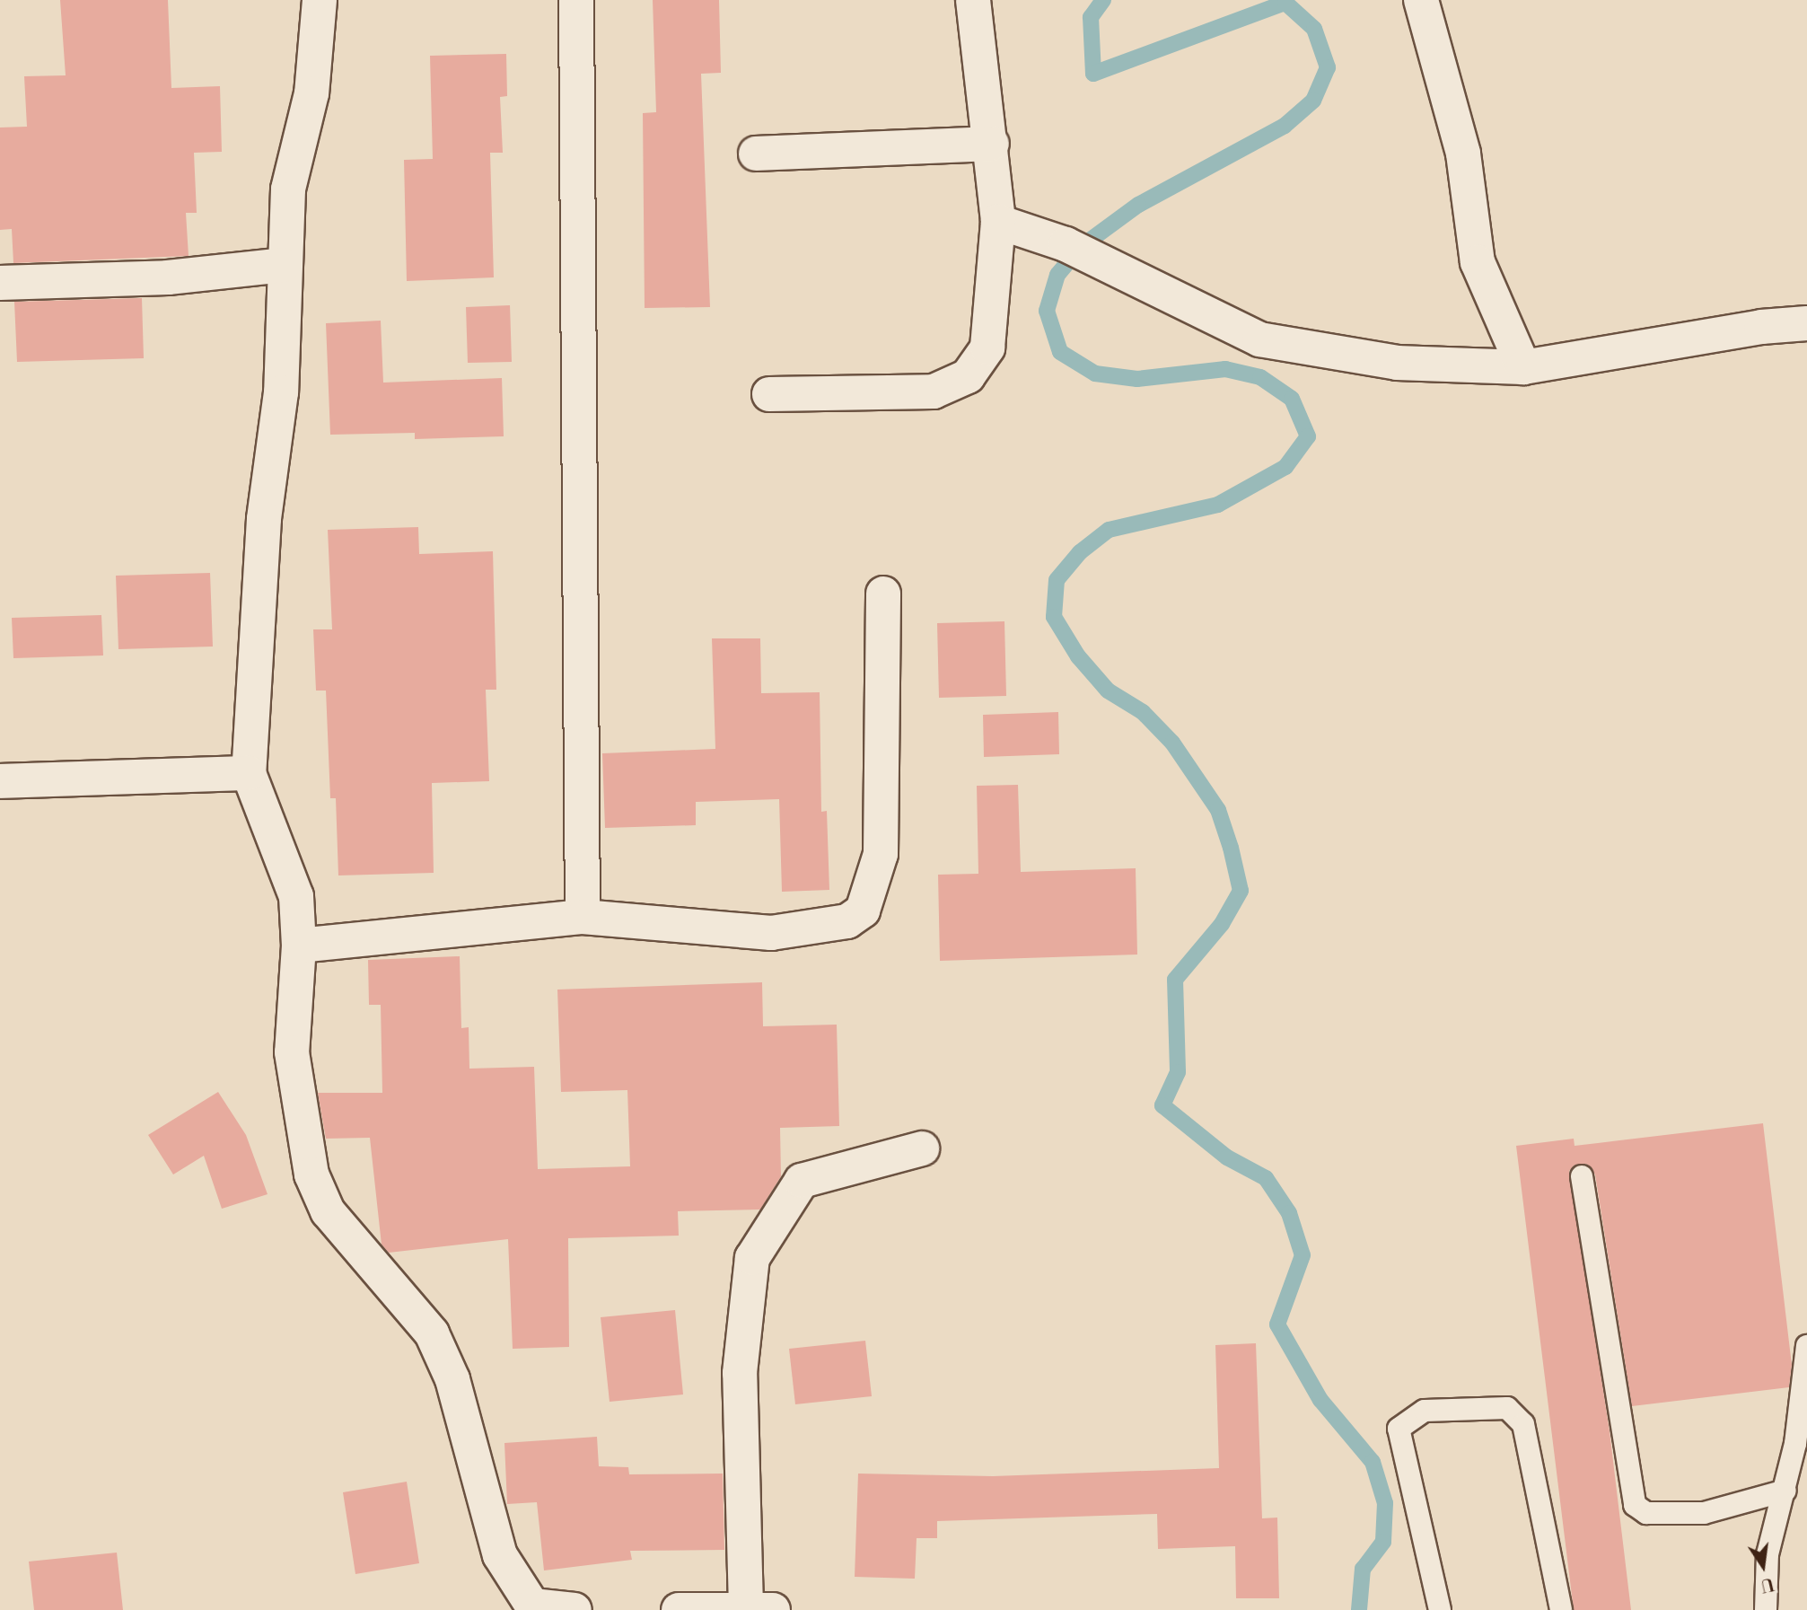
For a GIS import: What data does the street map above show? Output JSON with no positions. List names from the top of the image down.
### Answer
{
  "north": "bottom"
}
